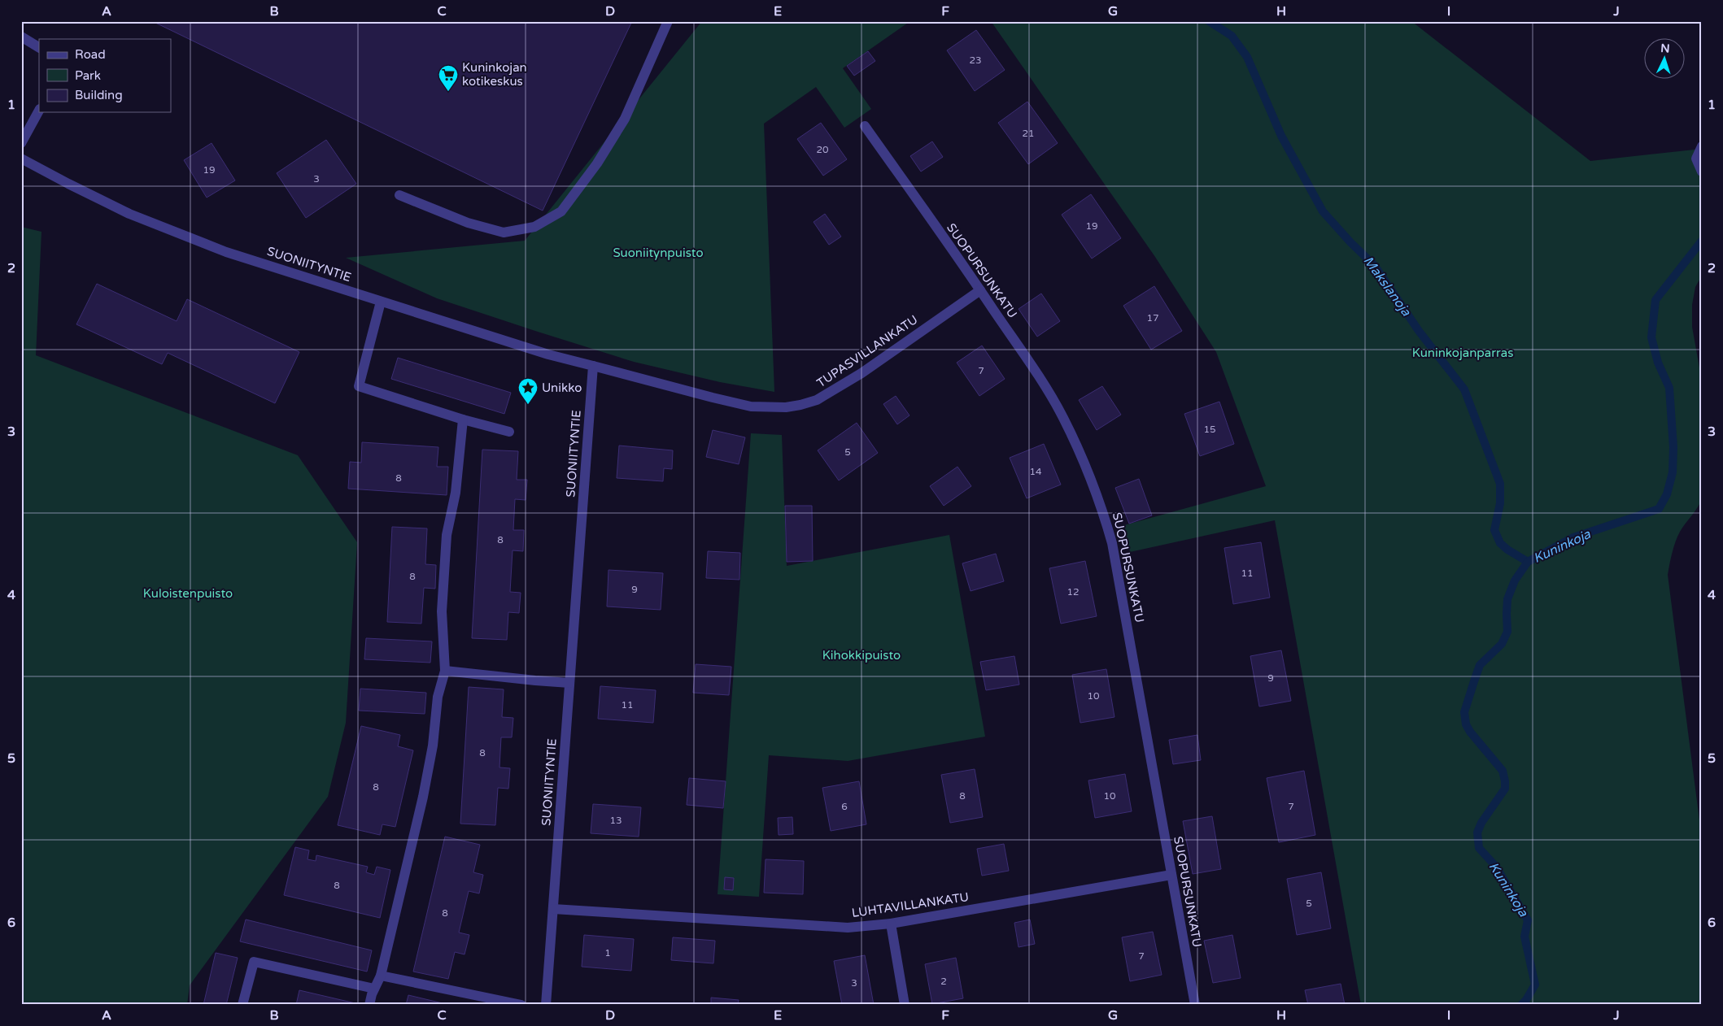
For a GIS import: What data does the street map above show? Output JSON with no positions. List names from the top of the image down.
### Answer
{
  "streets": {
    "street": [
      "SUONIITYNTIE",
      "SUOPURSUNKATU",
      "TUPASVILLANKATU",
      "LUHTAVILLANKATU"
    ]
  },
  "crossings": [
    ["SUONIITYNTIE", "TUPASVILLANKATU"],
    ["SUONIITYNTIE", "LUHTAVILLANKATU"],
    ["SUOPURSUNKATU", "TUPASVILLANKATU"],
    ["SUOPURSUNKATU", "LUHTAVILLANKATU"]
  ],
  "water": ["Makslanoja", "Kuninkoja"],
  "parks": [
    "Suoniitynpuisto",
    "Kuninkojanparras",
    "Kuloistenpuisto",
    "Kihokkipuisto"
  ],
  "places": {
    "supermarket": ["Kuninkojan kotikeskus"],
    "place": ["Unikko"]
  },
  "house_numbers": [
    "23",
    "21",
    "20",
    "19",
    "3",
    "19",
    "17",
    "7",
    "15",
    "5",
    "14",
    "8",
    "8",
    "11",
    "8",
    "9",
    "12",
    "9",
    "10",
    "11",
    "8",
    "8",
    "8",
    "10",
    "6",
    "7",
    "13",
    "8",
    "5",
    "8",
    "1",
    "7",
    "2",
    "3"
  ],
  "legend": ["Road", "Park", "Building"],
  "north": "top",
  "grid": {
    "columns": [
      "A",
      "B",
      "C",
      "D",
      "E",
      "F",
      "G",
      "H",
      "I",
      "J"
    ],
    "rows": [
      "1",
      "2",
      "3",
      "4",
      "5",
      "6"
    ]
  }
}
